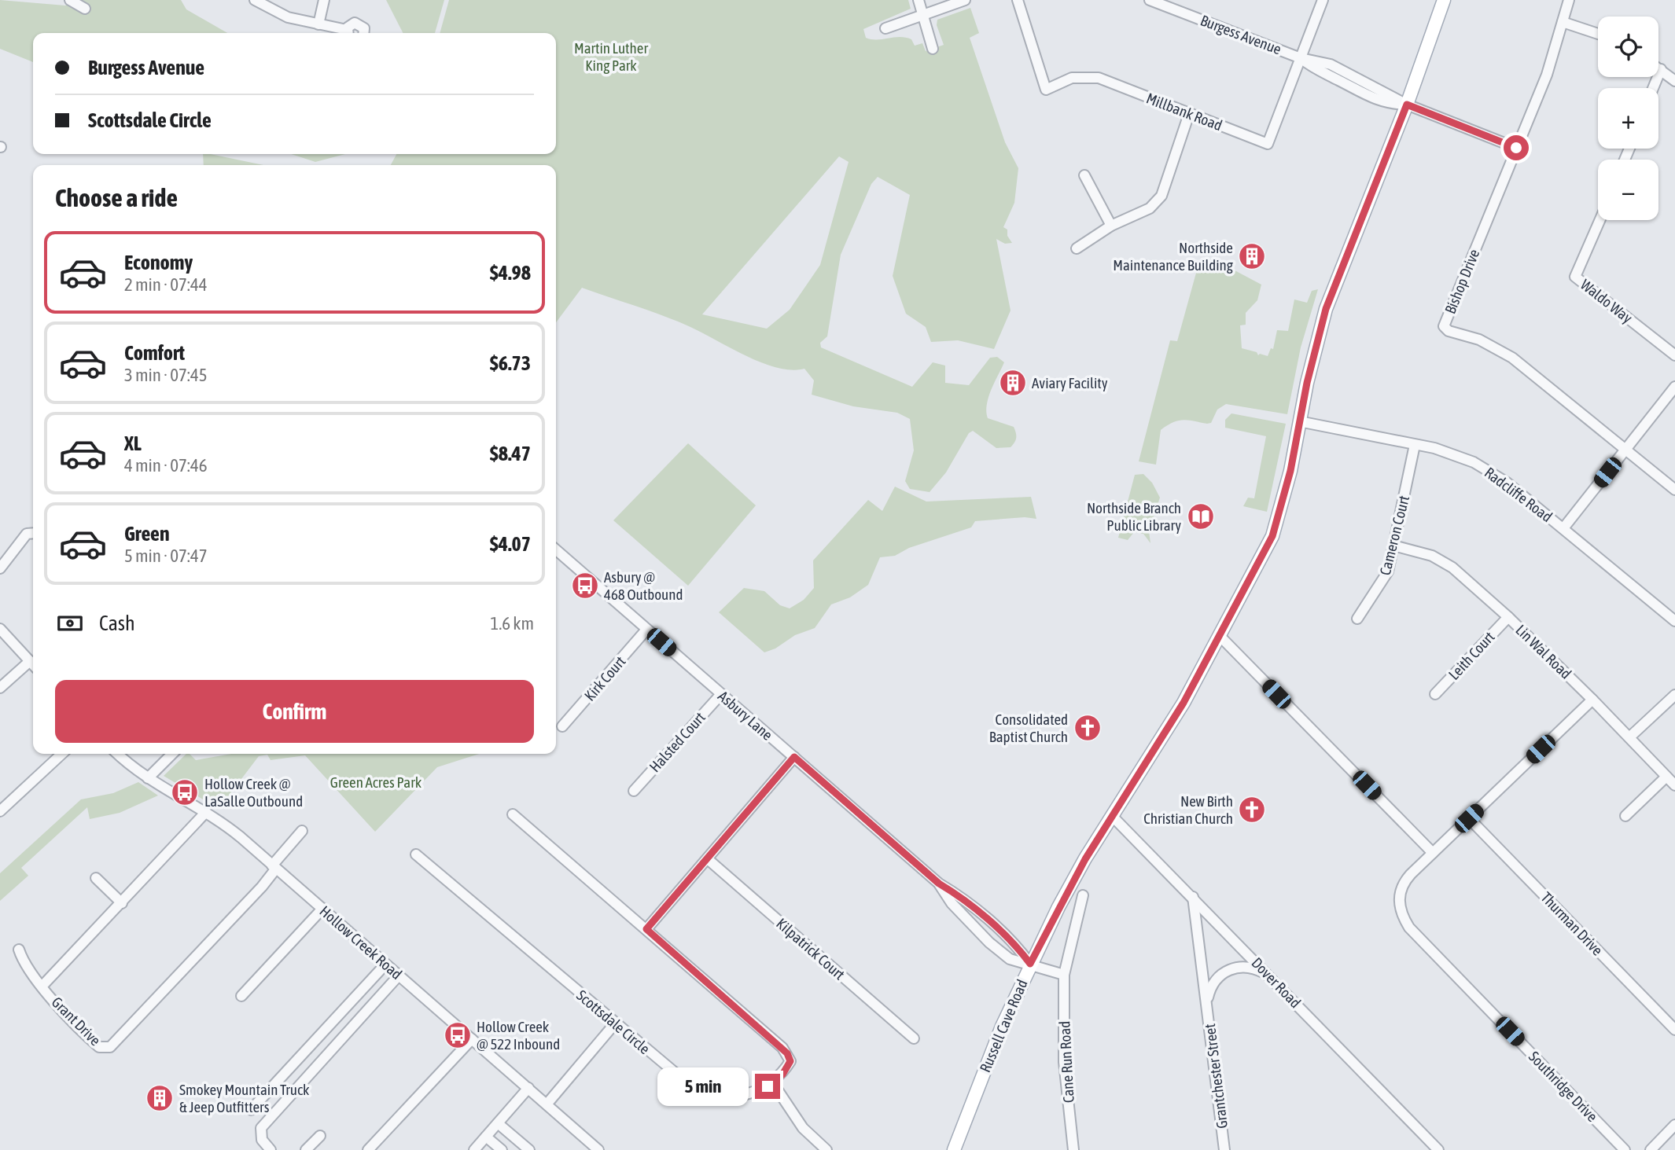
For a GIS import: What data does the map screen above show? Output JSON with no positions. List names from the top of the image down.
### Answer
{
  "streets": {
    "main road": ["Russell Cave Road"],
    "street": [
      "Burgess Avenue",
      "Millbank Road",
      "Bishop Drive",
      "Waldo Way",
      "Radcliffe Road",
      "Cameron Court",
      "Lin Wal Road",
      "Leith Court",
      "Kirk Court",
      "Asbury Lane",
      "Halsted Court",
      "Thurman Drive",
      "Hollow Creek Road",
      "Kilpatrick Court",
      "Dover Road",
      "Grant Drive",
      "Scottsdale Circle",
      "Cane Run Road",
      "Grantchester Street",
      "Southridge Drive"
    ]
  },
  "crossings": [
    ["Burgess Avenue", "Millbank Road"],
    ["Burgess Avenue", "Bishop Drive"],
    ["Burgess Avenue", "Russell Cave Road"],
    ["Radcliffe Road", "Cameron Court"],
    ["Radcliffe Road", "Russell Cave Road"],
    ["Cameron Court", "Lin Wal Road"],
    ["Lin Wal Road", "Leith Court"],
    ["Kirk Court", "Asbury Lane"],
    ["Asbury Lane", "Halsted Court"],
    ["Asbury Lane", "Russell Cave Road"],
    ["Hollow Creek Road", "Grant Drive"],
    ["Dover Road", "Russell Cave Road"],
    ["Dover Road", "Grantchester Street"]
  ],
  "parks": ["Martin Luther King Park", "Green Acres Park"],
  "places": {
    "building": ["Northside Maintenance Building", "Aviary Facility", "Smokey Mountain Truck & Jeep Outfitters"],
    "library": ["Northside Branch Public Library"],
    "bus stop": ["Asbury @ 468 Outbound", "Hollow Creek @ LaSalle Outbound", "Hollow Creek @ 522 Inbound"],
    "church": ["Consolidated Baptist Church", "New Birth Christian Church"]
  },
  "page": {
    "map_buttons": ["+", "−"],
    "banner": ["Burgess Avenue", "Scottsdale Circle"],
    "heading": "Choose a ride",
    "list": [
      {
        "name": "Economy",
        "note": "2 min · 07:44",
        "value": "$4.98"
      },
      {
        "name": "Comfort",
        "note": "3 min · 07:45",
        "value": "$6.73"
      },
      {
        "name": "XL",
        "note": "4 min · 07:46",
        "value": "$8.47"
      },
      {
        "name": "Green",
        "note": "5 min · 07:47",
        "value": "$4.07"
      }
    ],
    "pay": ["Cash", "1.6 km"],
    "buttons": "Confirm",
    "bubble": "5 min"
  }
}
